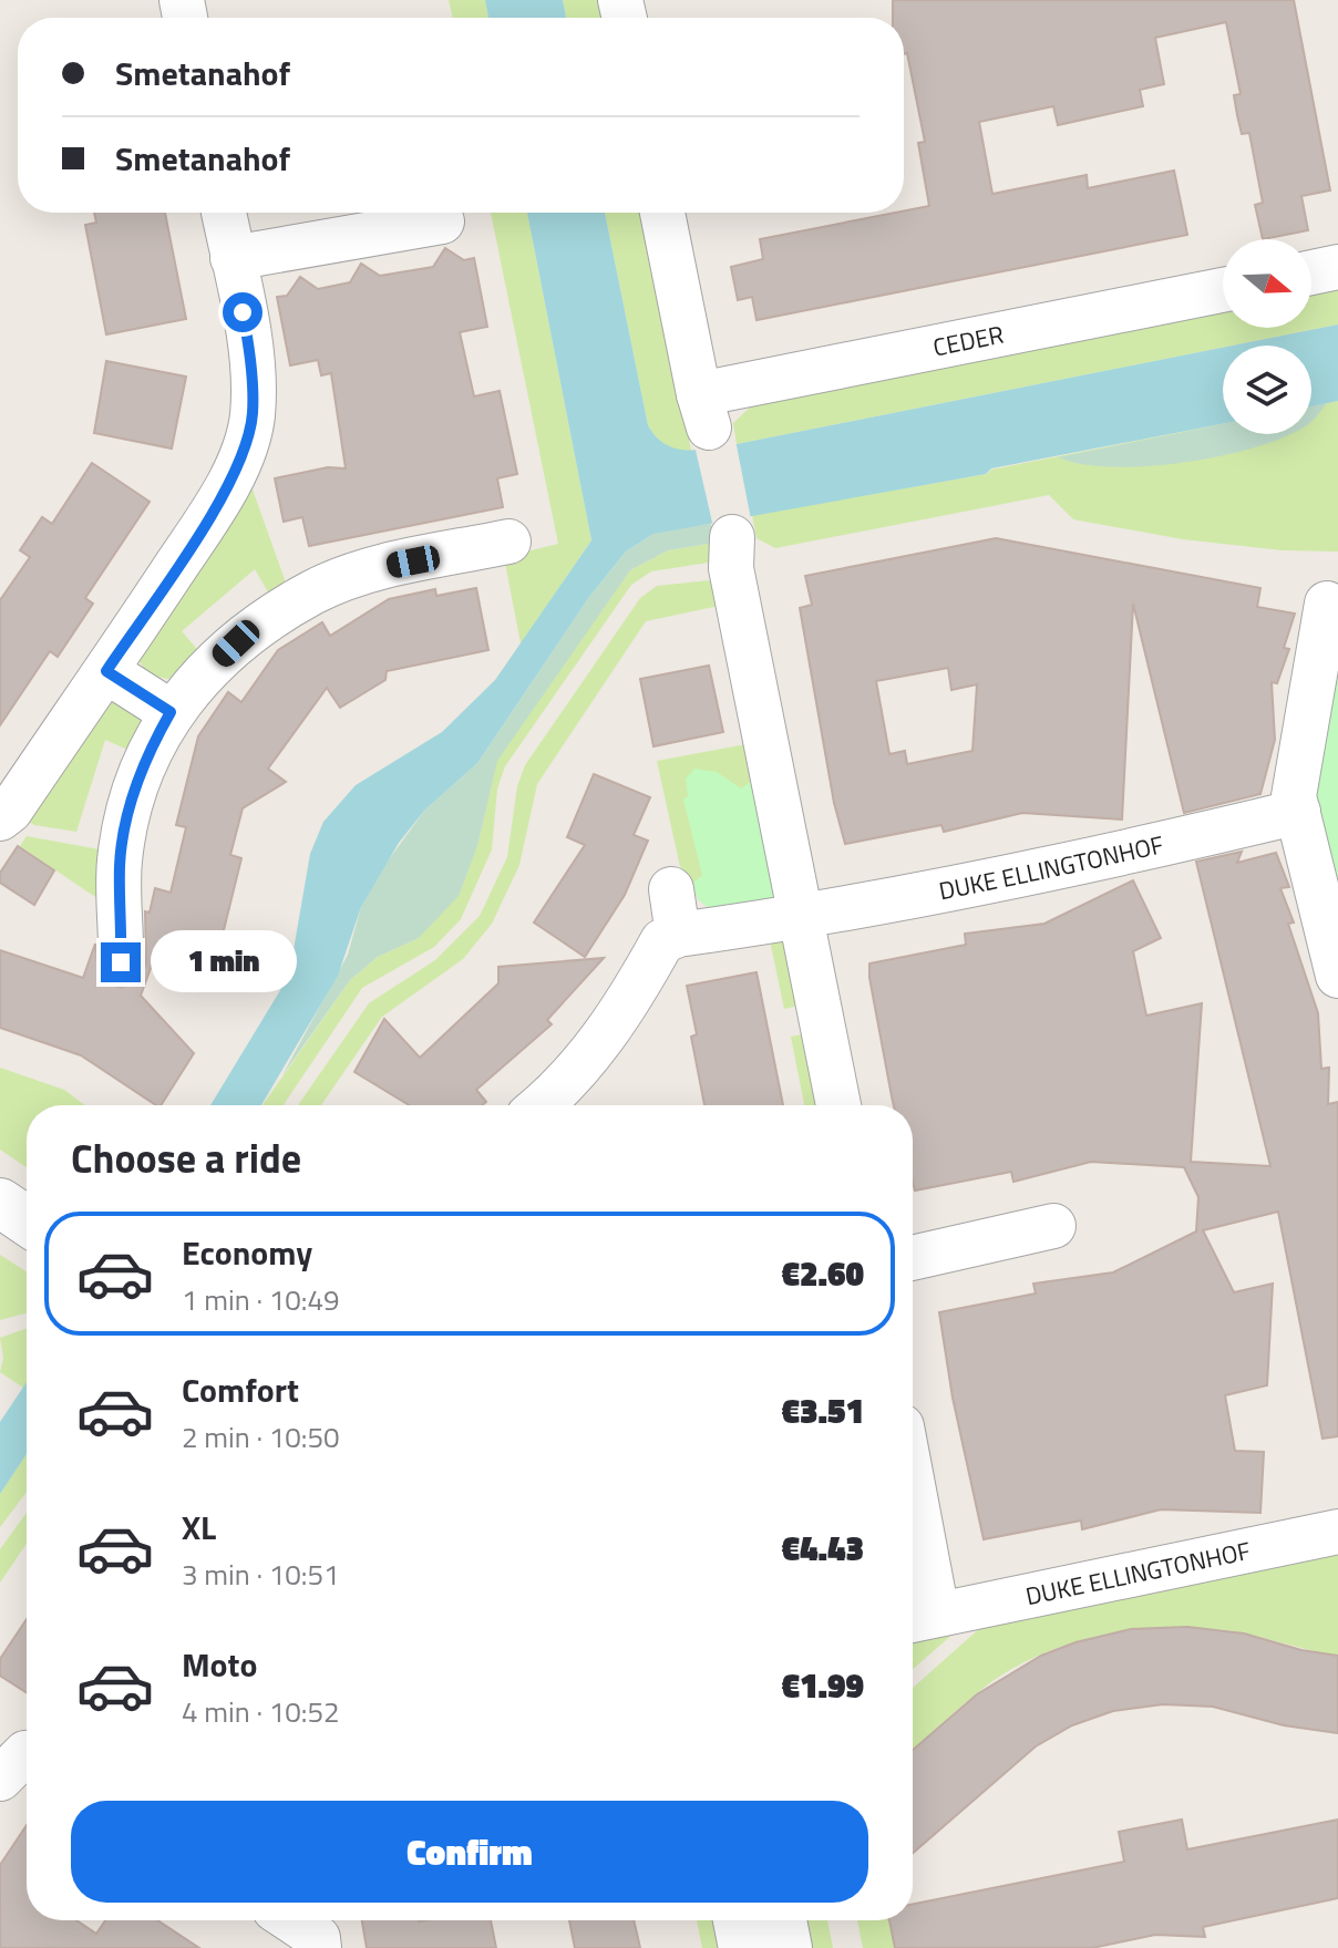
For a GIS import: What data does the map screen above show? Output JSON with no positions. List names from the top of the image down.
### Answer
{
  "streets": {
    "street": ["CEDER", "DUKE ELLINGTONHOF"]
  },
  "north": "right",
  "page": {
    "banner": ["Smetanahof", "Smetanahof"],
    "bubble": "1 min",
    "heading": "Choose a ride",
    "list": [
      {
        "name": "Economy",
        "note": "1 min · 10:49",
        "value": "€2.60"
      },
      {
        "name": "Comfort",
        "note": "2 min · 10:50",
        "value": "€3.51"
      },
      {
        "name": "XL",
        "note": "3 min · 10:51",
        "value": "€4.43"
      },
      {
        "name": "Moto",
        "note": "4 min · 10:52",
        "value": "€1.99"
      }
    ],
    "buttons": "Confirm"
  }
}
